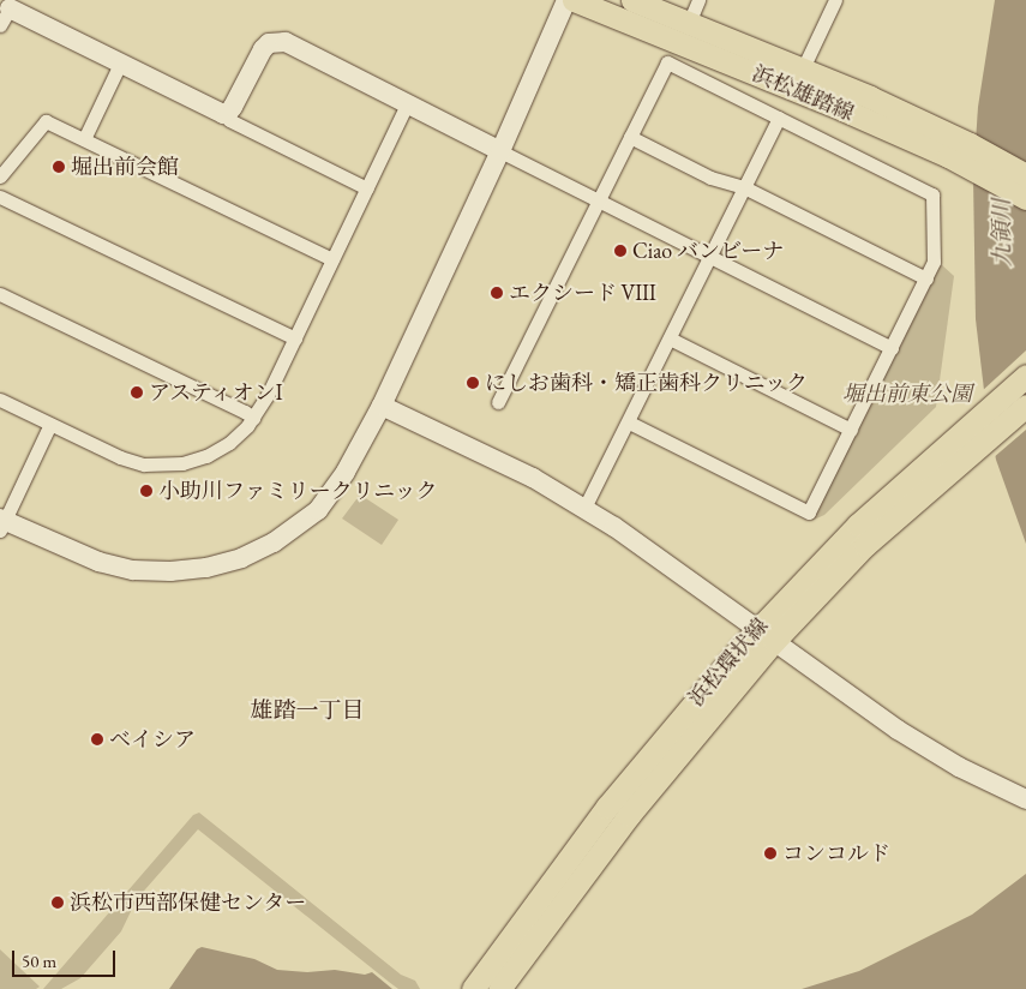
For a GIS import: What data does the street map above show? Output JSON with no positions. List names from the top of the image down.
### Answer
{
  "streets": {
    "main road": ["浜松雄踏線", "浜松環状線"]
  },
  "districts": ["雄踏一丁目"],
  "water": ["九領川"],
  "parks": ["堀出前東公園"],
  "places": [
    "堀出前会館",
    "Ciao バンビーナ",
    "エクシード Ⅷ",
    "にしお歯科・矯正歯科クリニック",
    "アスティオンⅠ",
    "小助川ファミリークリニック",
    "ベイシア",
    "コンコルド",
    "浜松市西部保健センター"
  ],
  "scale_bar": "50 m"
}
